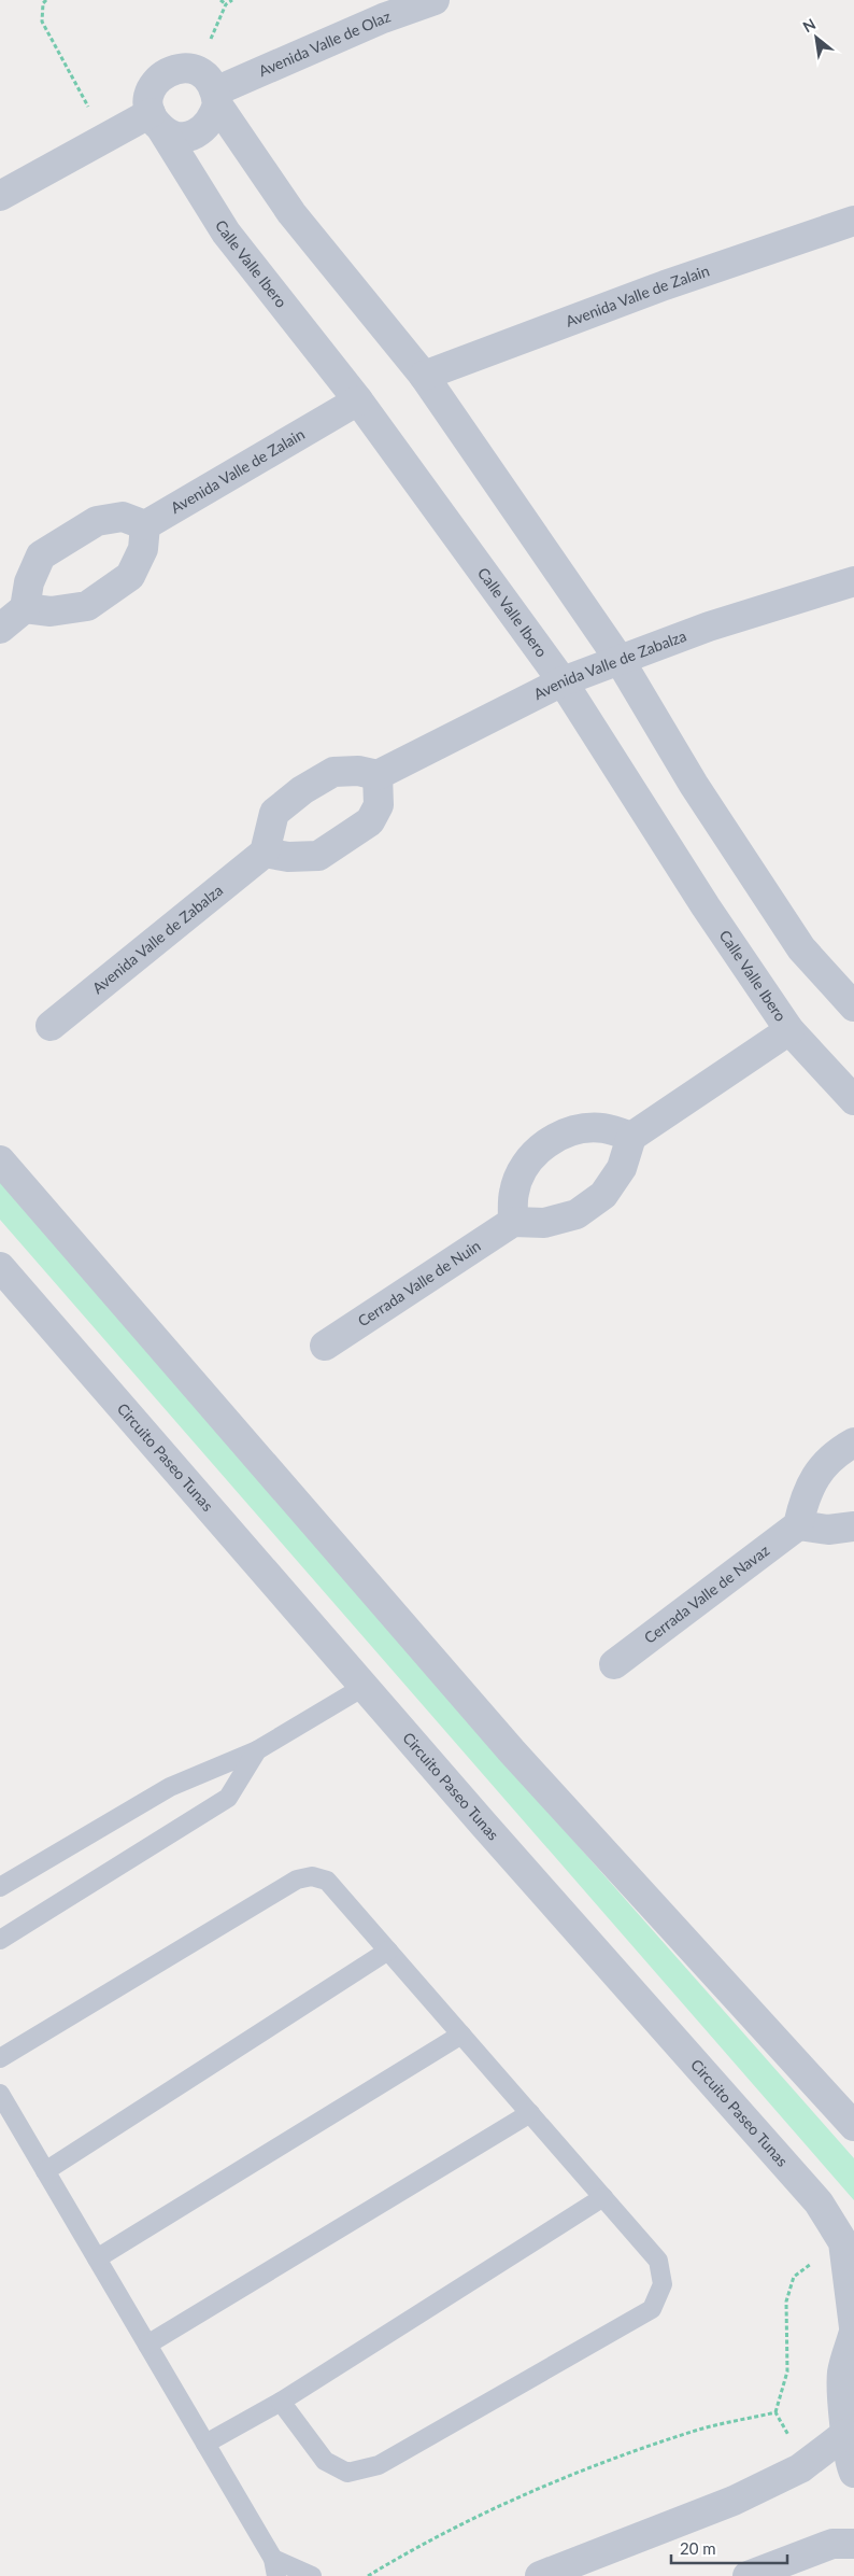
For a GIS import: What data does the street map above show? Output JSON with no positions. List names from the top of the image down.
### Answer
{
  "streets": {
    "street": [
      "Avenida Valle de Olaz",
      "Calle Valle Ibero",
      "Avenida Valle de Zalain",
      "Avenida Valle de Zabalza",
      "Cerrada Valle de Nuin",
      "Circuito Paseo Tunas",
      "Cerrada Valle de Navaz"
    ]
  },
  "crossings": [
    ["Avenida Valle de Olaz", "Calle Valle Ibero"],
    ["Calle Valle Ibero", "Avenida Valle de Zalain"],
    ["Calle Valle Ibero", "Avenida Valle de Zabalza"]
  ],
  "scale_bar": "20 m",
  "north": "top left"
}
